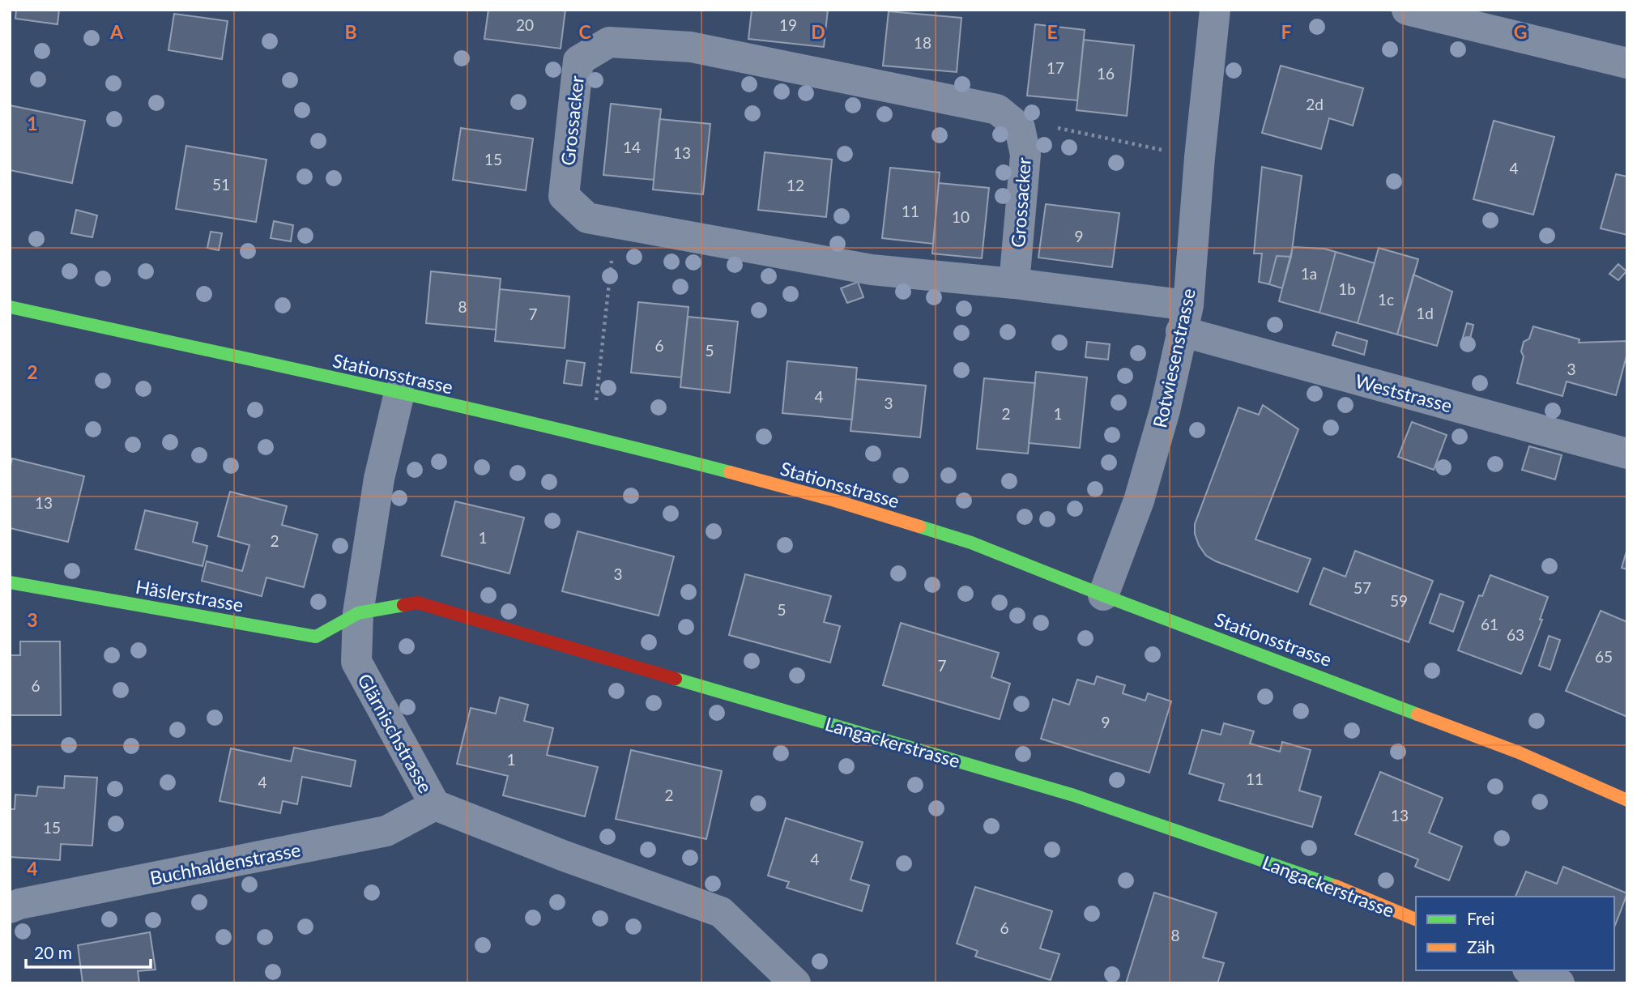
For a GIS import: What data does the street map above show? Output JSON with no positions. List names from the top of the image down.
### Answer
{
  "streets": {
    "street": [
      "Grossacker",
      "Rotwiesenstrasse",
      "Stationsstrasse",
      "Weststrasse",
      "Häslerstrasse",
      "Glärnischstrasse",
      "Langackerstrasse",
      "Buchhaldenstrasse"
    ]
  },
  "crossings": [
    ["Grossacker", "Rotwiesenstrasse"],
    ["Grossacker", "Weststrasse"],
    ["Rotwiesenstrasse", "Stationsstrasse"],
    ["Rotwiesenstrasse", "Weststrasse"],
    ["Stationsstrasse", "Glärnischstrasse"],
    ["Häslerstrasse", "Glärnischstrasse"],
    ["Häslerstrasse", "Langackerstrasse"],
    ["Glärnischstrasse", "Langackerstrasse"],
    ["Glärnischstrasse", "Buchhaldenstrasse"]
  ],
  "house_numbers": [
    "20",
    "19",
    "18",
    "17",
    "16",
    "2d",
    "14",
    "13",
    "15",
    "4",
    "51",
    "12",
    "11",
    "10",
    "9",
    "1a",
    "1b",
    "1c",
    "8",
    "1d",
    "7",
    "6",
    "5",
    "3",
    "4",
    "3",
    "2",
    "1",
    "13",
    "1",
    "2",
    "3",
    "57",
    "59",
    "5",
    "61",
    "63",
    "65",
    "7",
    "6",
    "9",
    "1",
    "11",
    "4",
    "2",
    "13",
    "15",
    "4",
    "6",
    "8"
  ],
  "legend": ["Frei", "Zäh"],
  "scale_bar": "20 m",
  "grid": {
    "columns": [
      "A",
      "B",
      "C",
      "D",
      "E",
      "F",
      "G"
    ],
    "rows": [
      "1",
      "2",
      "3",
      "4"
    ]
  }
}
